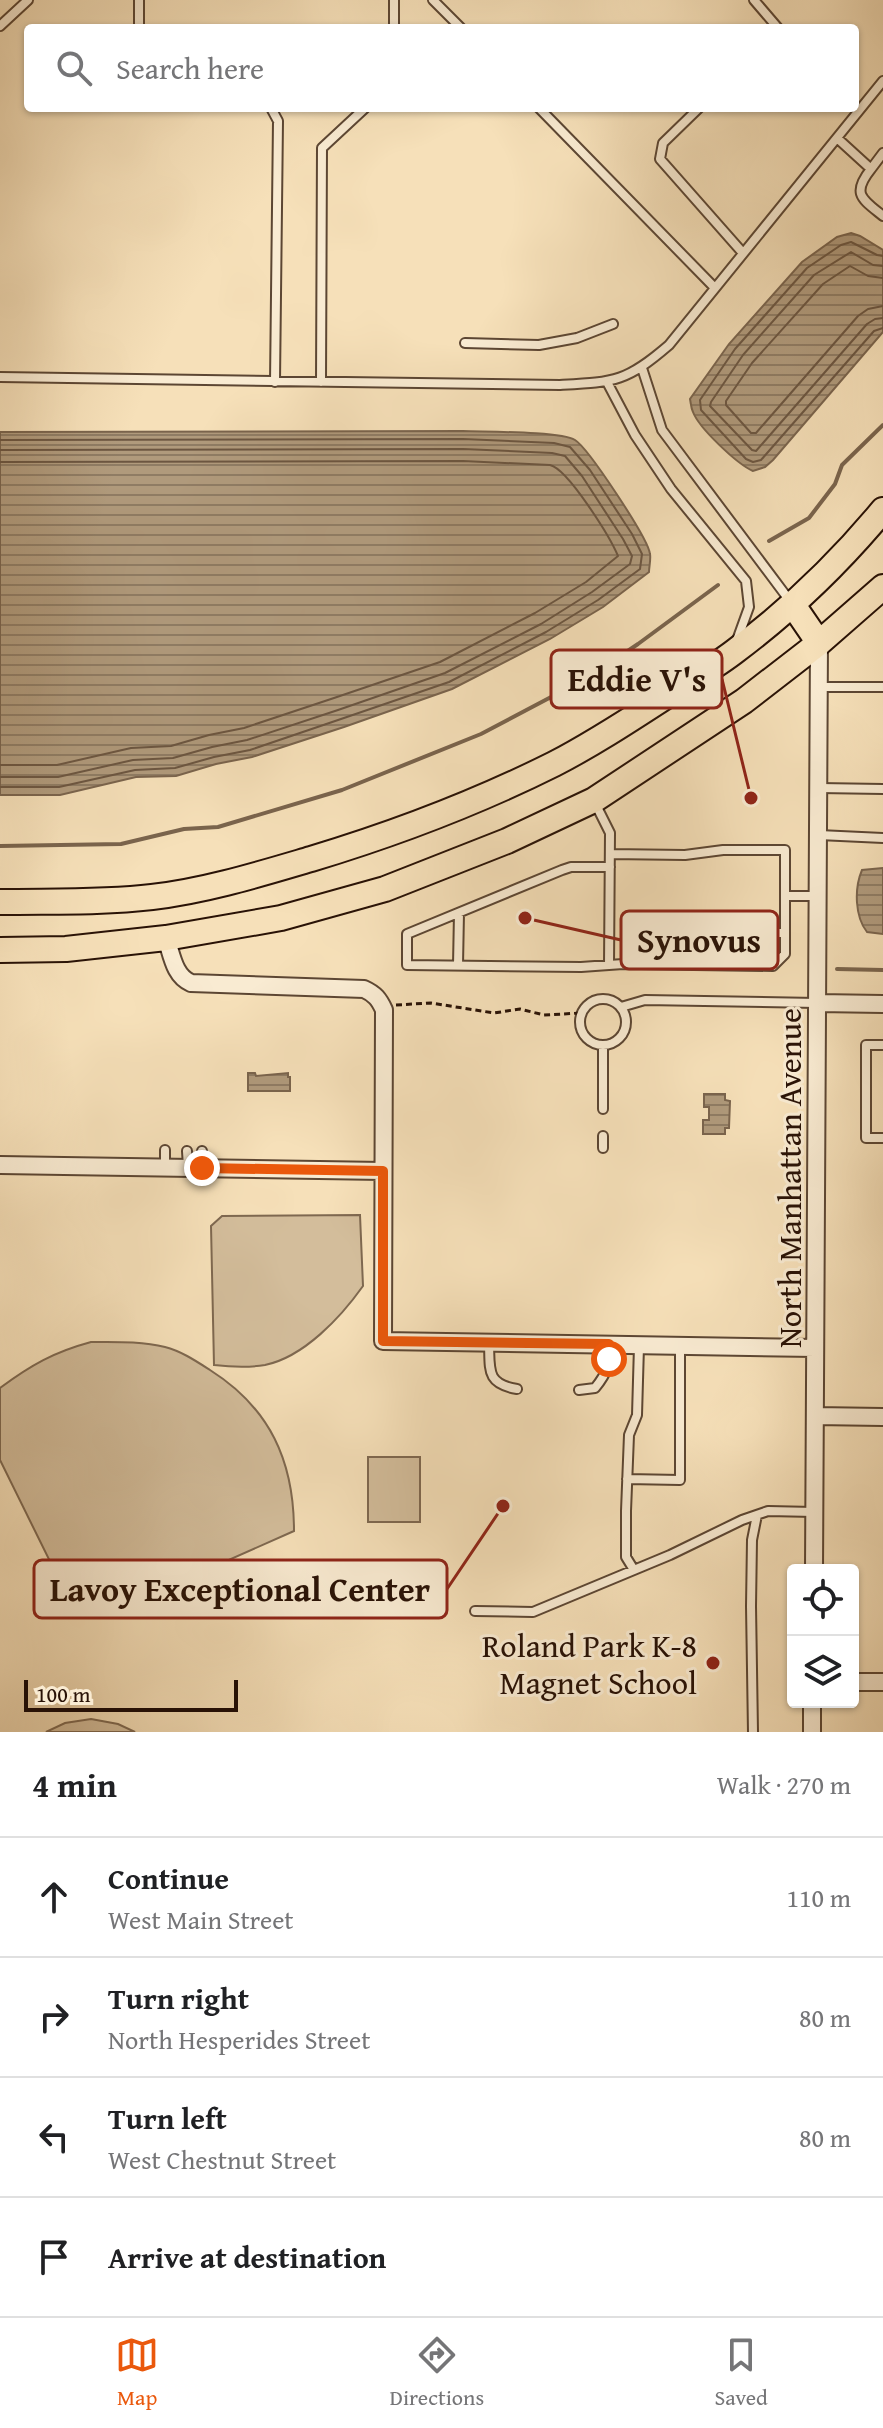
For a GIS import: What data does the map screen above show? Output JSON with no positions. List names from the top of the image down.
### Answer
{
  "streets": {
    "street": ["North Manhattan Avenue"]
  },
  "places": [
    "Eddie V's",
    "Synovus",
    "Lavoy Exceptional Center",
    "Roland Park K-8 Magnet School"
  ],
  "scale_bar": "100 m",
  "page": {
    "search": "Search here",
    "scale": "100 m",
    "heading": ["4 min", "Walk · 270 m"],
    "list": [
      ["Continue", "West Main Street", "110 m"],
      ["Turn right", "North Hesperides Street", "80 m"],
      ["Turn left", "West Chestnut Street", "80 m"],
      "Arrive at destination"
    ],
    "nav": ["Map", "Directions", "Saved"]
  }
}
